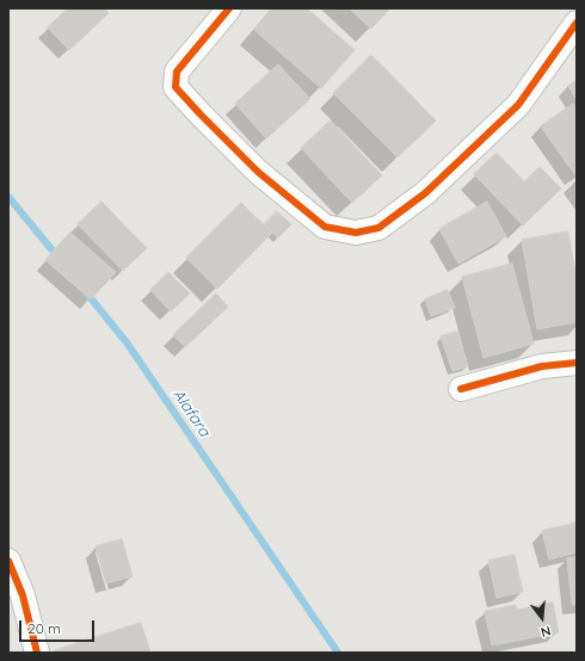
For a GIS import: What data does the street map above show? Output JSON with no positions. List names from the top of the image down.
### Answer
{
  "water": ["Alafara"],
  "scale_bar": "20 m",
  "north": "bottom"
}
